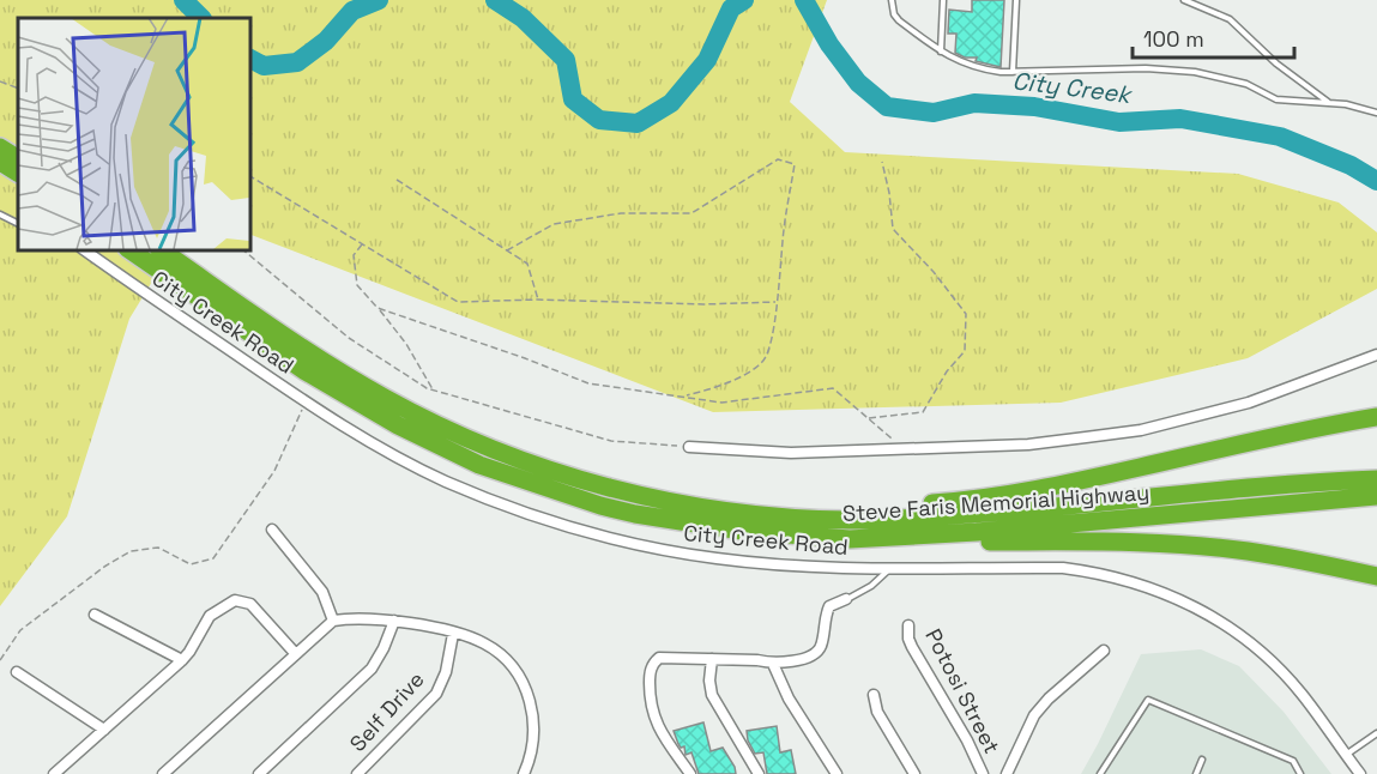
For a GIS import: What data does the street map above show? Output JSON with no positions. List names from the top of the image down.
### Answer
{
  "streets": {
    "highway": ["Steve Faris Memorial Highway"],
    "street": ["City Creek Road", "Potosi Street", "Self Drive"]
  },
  "water": ["City Creek"],
  "scale_bar": "100 m"
}
